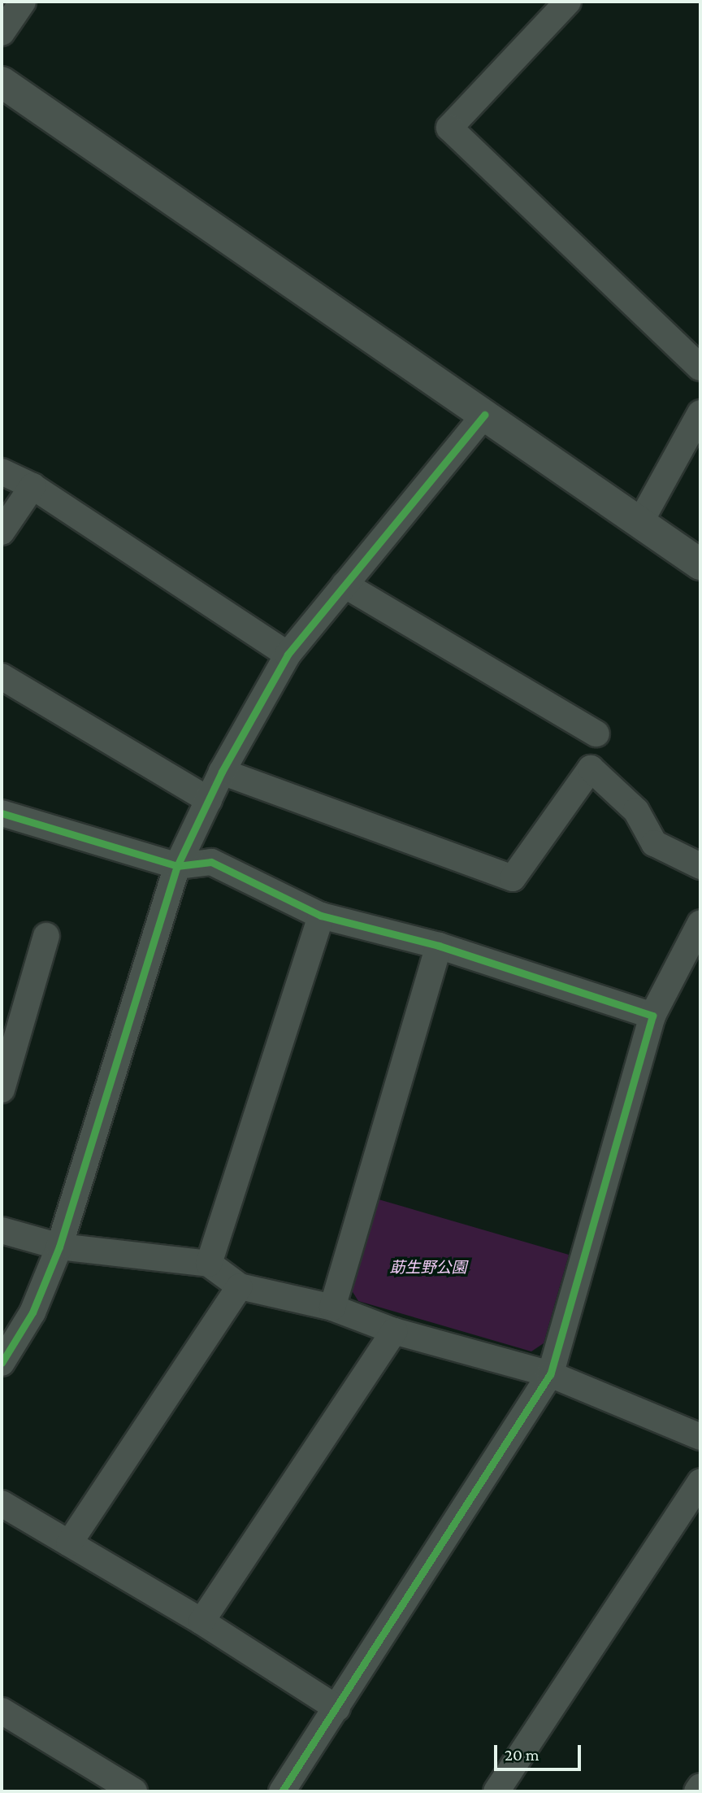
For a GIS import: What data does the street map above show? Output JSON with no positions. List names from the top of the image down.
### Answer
{
  "parks": ["莇生野公園"],
  "scale_bar": "20 m"
}
